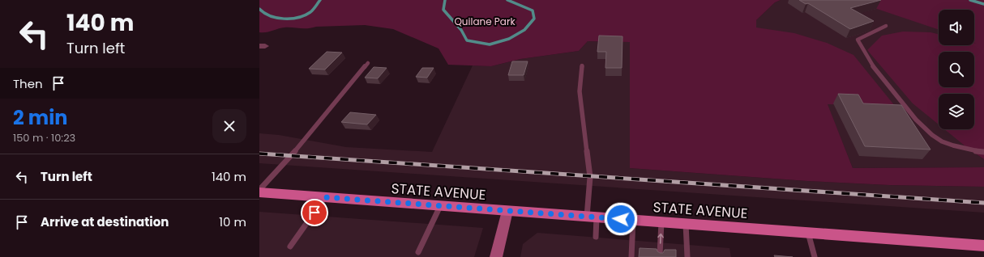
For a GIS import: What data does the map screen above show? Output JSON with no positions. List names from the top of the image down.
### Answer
{
  "streets": {
    "main road": ["STATE AVENUE"]
  },
  "parks": ["Quilane Park"],
  "page": {
    "turn": ["140 m", "Turn left"],
    "then": "Then",
    "heading": ["2 min", "150 m · 10:23"],
    "list": [
      {
        "name": "Turn left",
        "value": "140 m"
      },
      {
        "name": "Arrive at destination",
        "value": "10 m"
      }
    ]
  }
}
